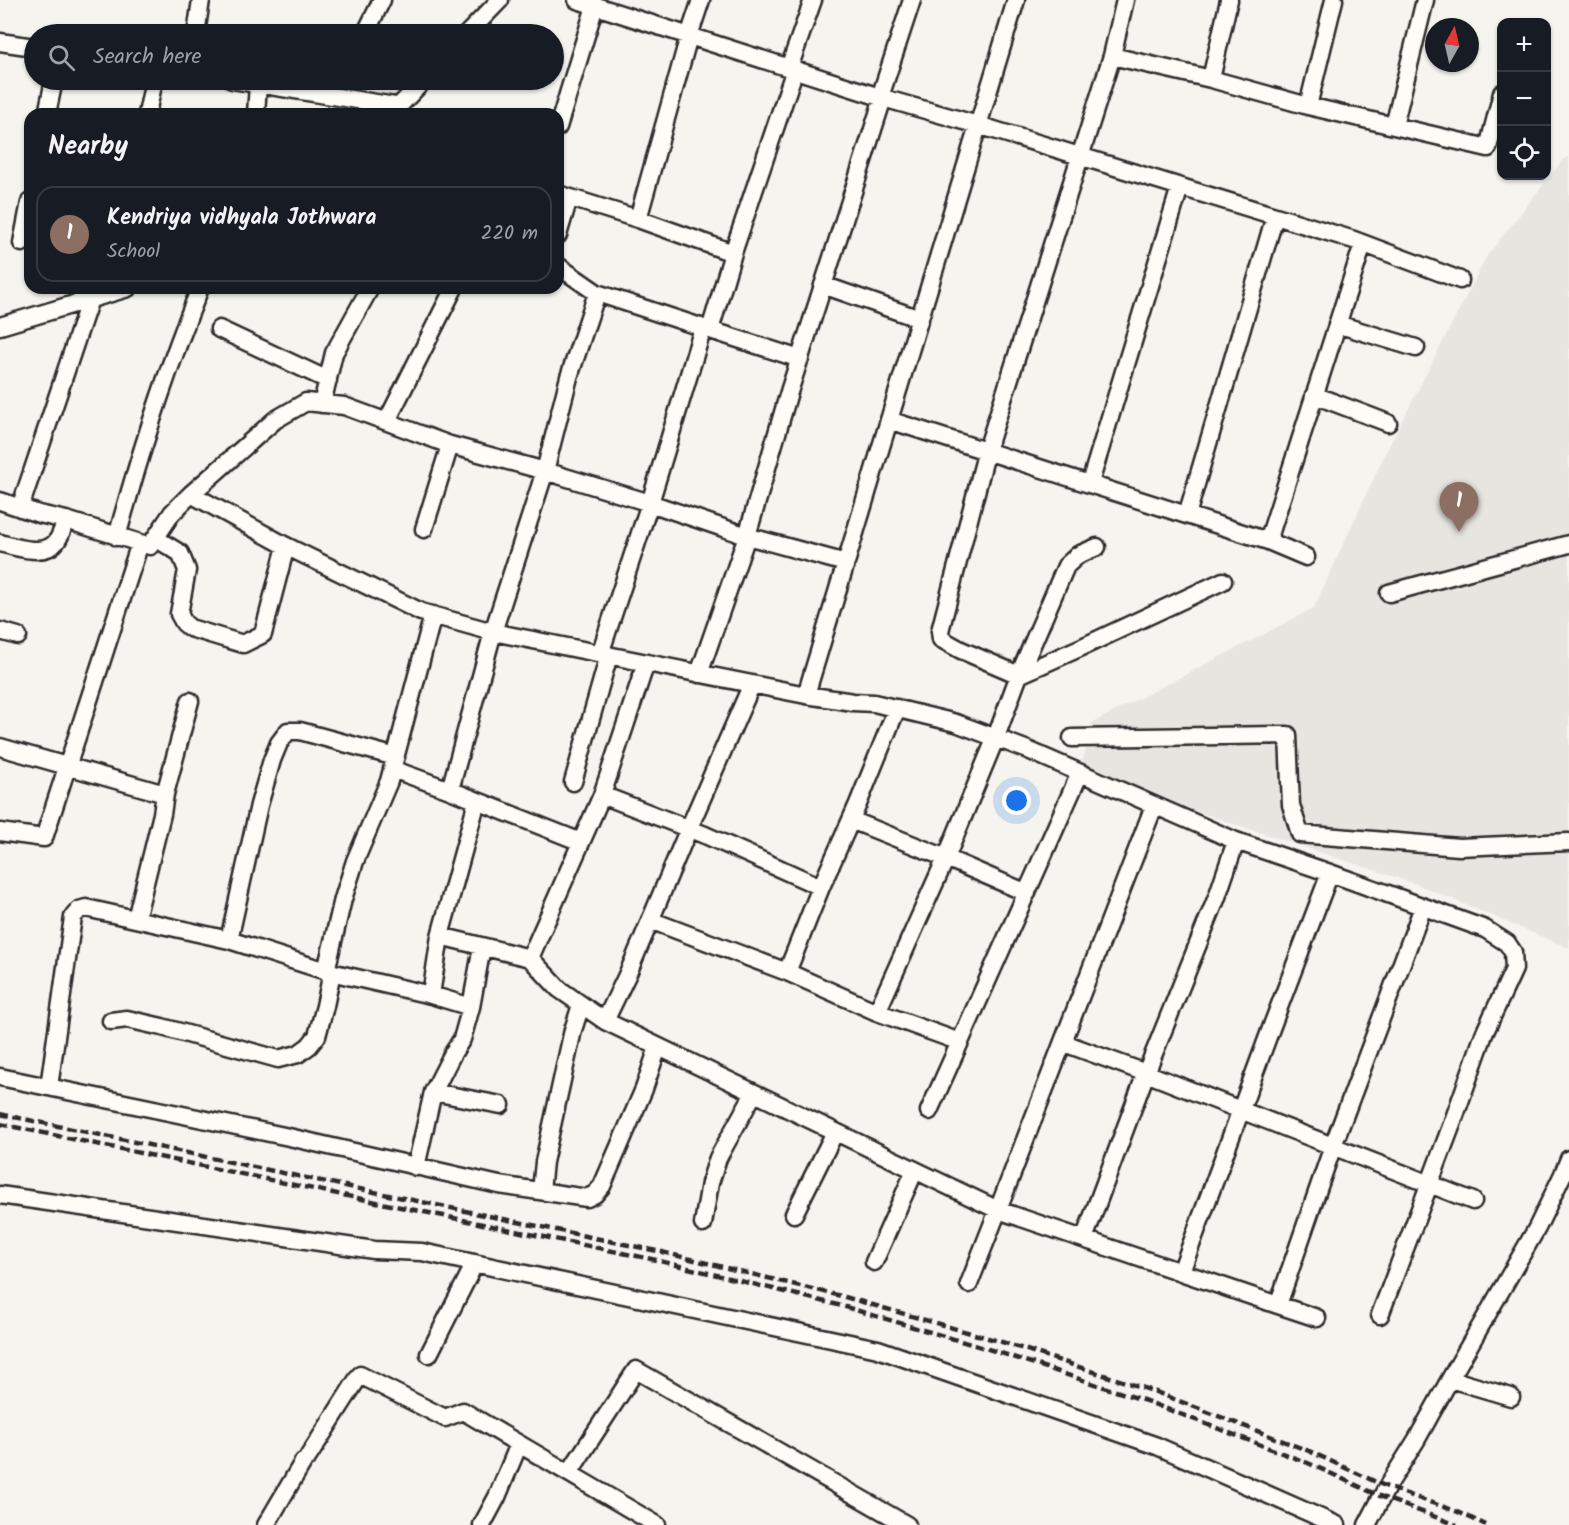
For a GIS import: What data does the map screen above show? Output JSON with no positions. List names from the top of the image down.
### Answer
{
  "north": "top",
  "page": {
    "map_buttons": ["+", "−"],
    "search": "Search here",
    "heading": "Nearby",
    "list": [
      {
        "mark": "1",
        "name": "Kendriya vidhyala Jothwara",
        "note": "School",
        "value": "220 m"
      }
    ],
    "pins": "1"
  }
}
